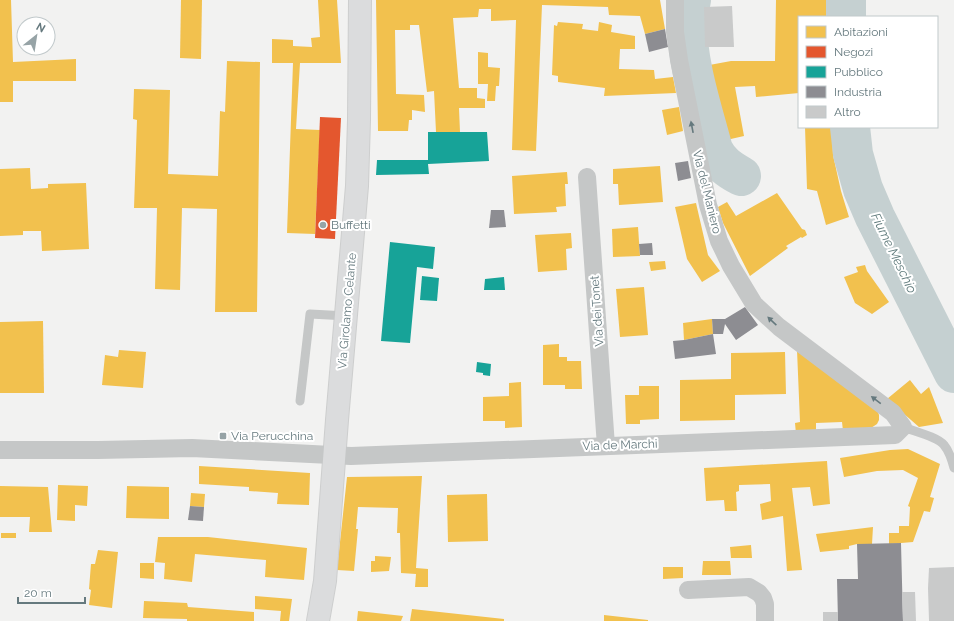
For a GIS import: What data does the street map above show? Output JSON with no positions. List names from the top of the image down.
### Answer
{
  "streets": {
    "main road": ["Via Girolamo Celante"],
    "street": ["Via del Maniero", "Via dei Tonet", "Via de Marchi"]
  },
  "crossings": [
    ["Via del Maniero", "Via de Marchi"],
    ["Via Girolamo Celante", "Via de Marchi"],
    ["Via dei Tonet", "Via de Marchi"]
  ],
  "one_way": ["Via del Maniero"],
  "water": ["Fiume Meschio"],
  "places": {
    "other": ["Buffetti"],
    "transit": ["Via Perucchina"]
  },
  "legend": [
    "Abitazioni",
    "Negozi",
    "Pubblico",
    "Industria",
    "Altro"
  ],
  "scale_bar": "20 m",
  "north": "top right"
}
